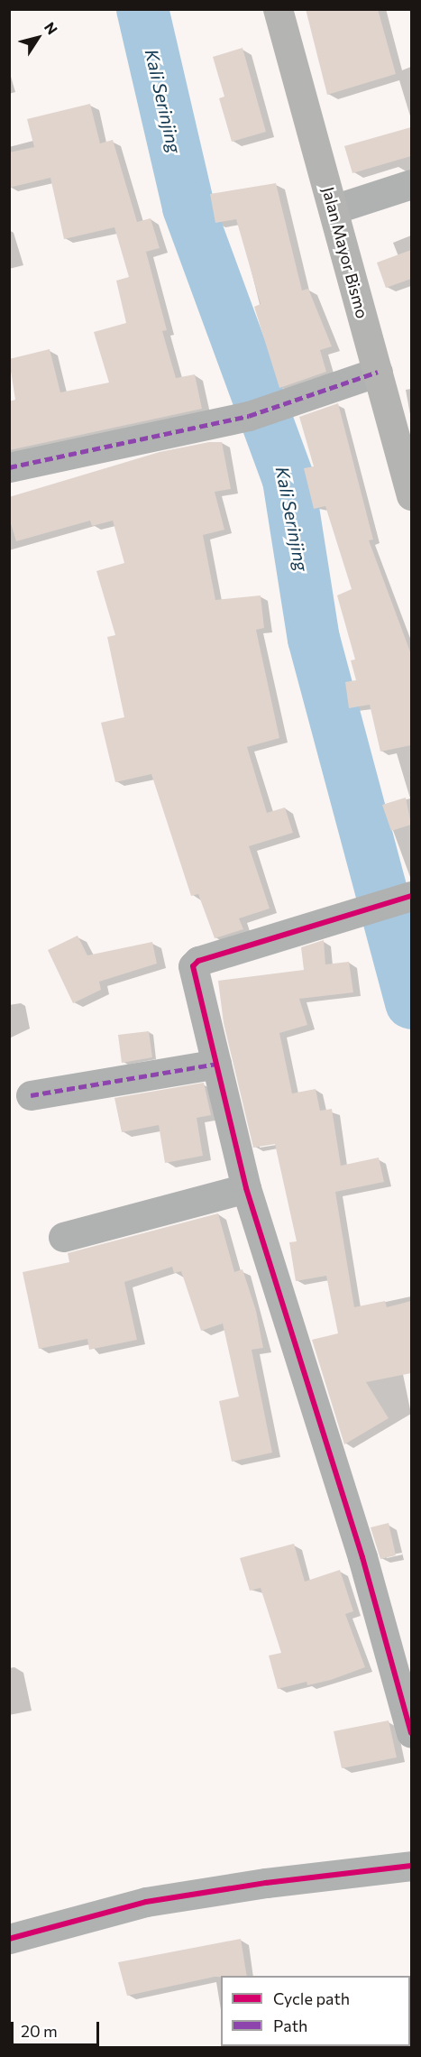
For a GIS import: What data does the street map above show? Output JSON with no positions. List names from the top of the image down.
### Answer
{
  "streets": {
    "main road": ["Jalan Mayor Bismo"]
  },
  "water": ["Kali Serinjing"],
  "legend": ["Cycle path", "Path"],
  "scale_bar": "20 m",
  "north": "top right"
}
